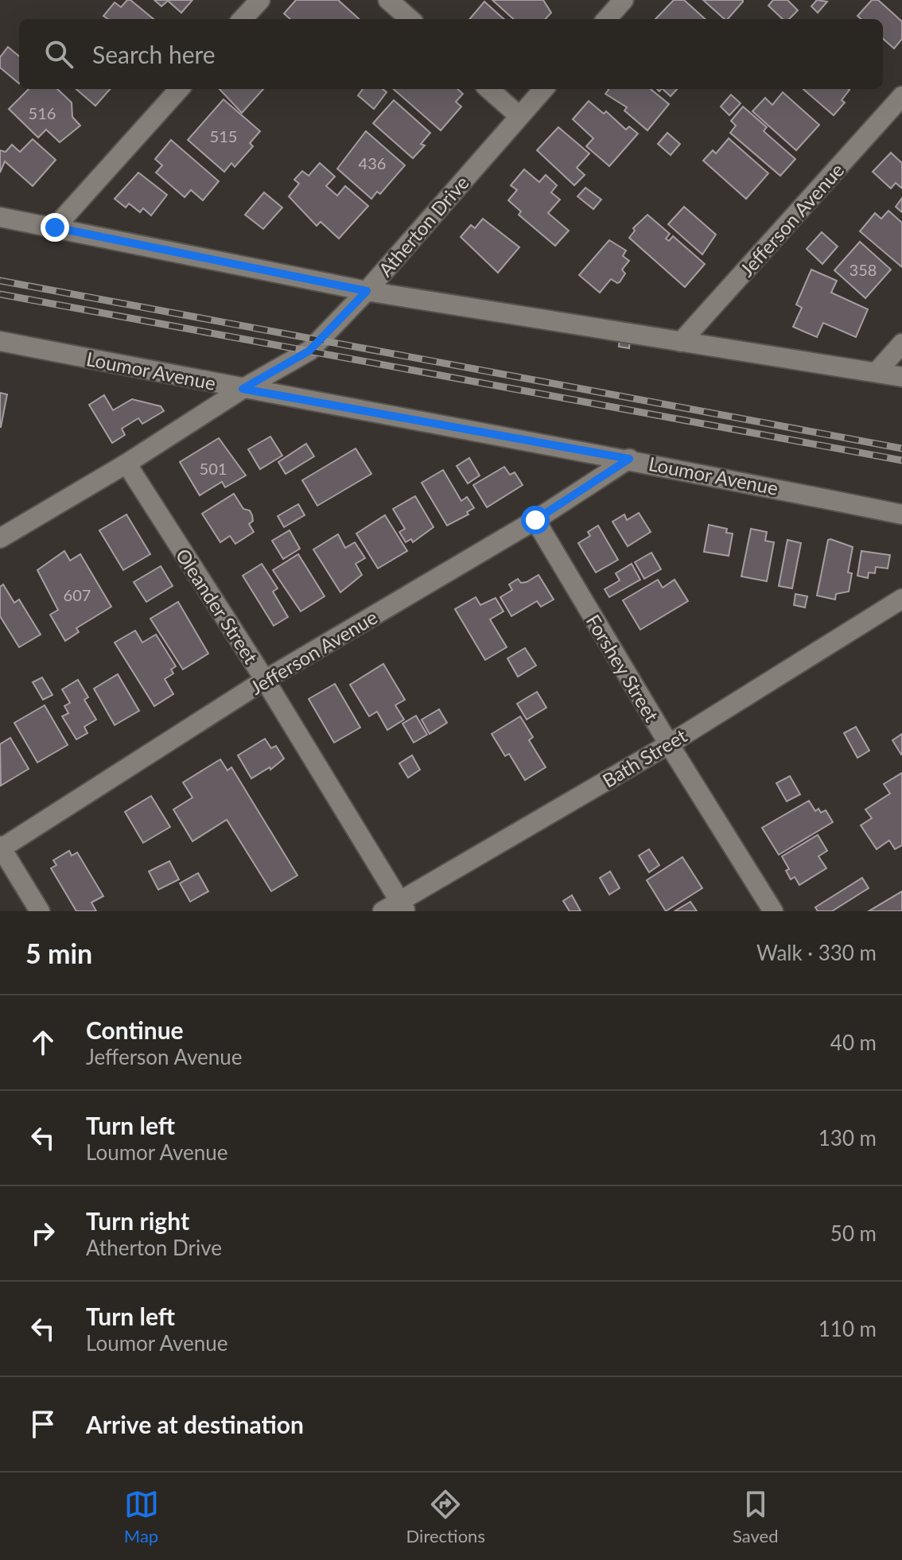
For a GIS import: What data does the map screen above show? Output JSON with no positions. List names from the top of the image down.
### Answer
{
  "streets": {
    "street": [
      "Jefferson Avenue",
      "Atherton Drive",
      "Loumor Avenue",
      "Oleander Street",
      "Forshey Street",
      "Bath Street"
    ]
  },
  "crossings": [
    ["Jefferson Avenue", "Loumor Avenue"],
    ["Jefferson Avenue", "Oleander Street"],
    ["Jefferson Avenue", "Forshey Street"],
    ["Atherton Drive", "Loumor Avenue"],
    ["Atherton Drive", "Oleander Street"],
    ["Oleander Street", "Bath Street"],
    ["Forshey Street", "Bath Street"]
  ],
  "house_numbers": [
    "516",
    "515",
    "436",
    "358",
    "501",
    "607"
  ],
  "page": {
    "search": "Search here",
    "heading": ["5 min", "Walk · 330 m"],
    "list": [
      ["Continue", "Jefferson Avenue", "40 m"],
      ["Turn left", "Loumor Avenue", "130 m"],
      ["Turn right", "Atherton Drive", "50 m"],
      ["Turn left", "Loumor Avenue", "110 m"],
      "Arrive at destination"
    ],
    "nav": ["Map", "Directions", "Saved"]
  }
}
